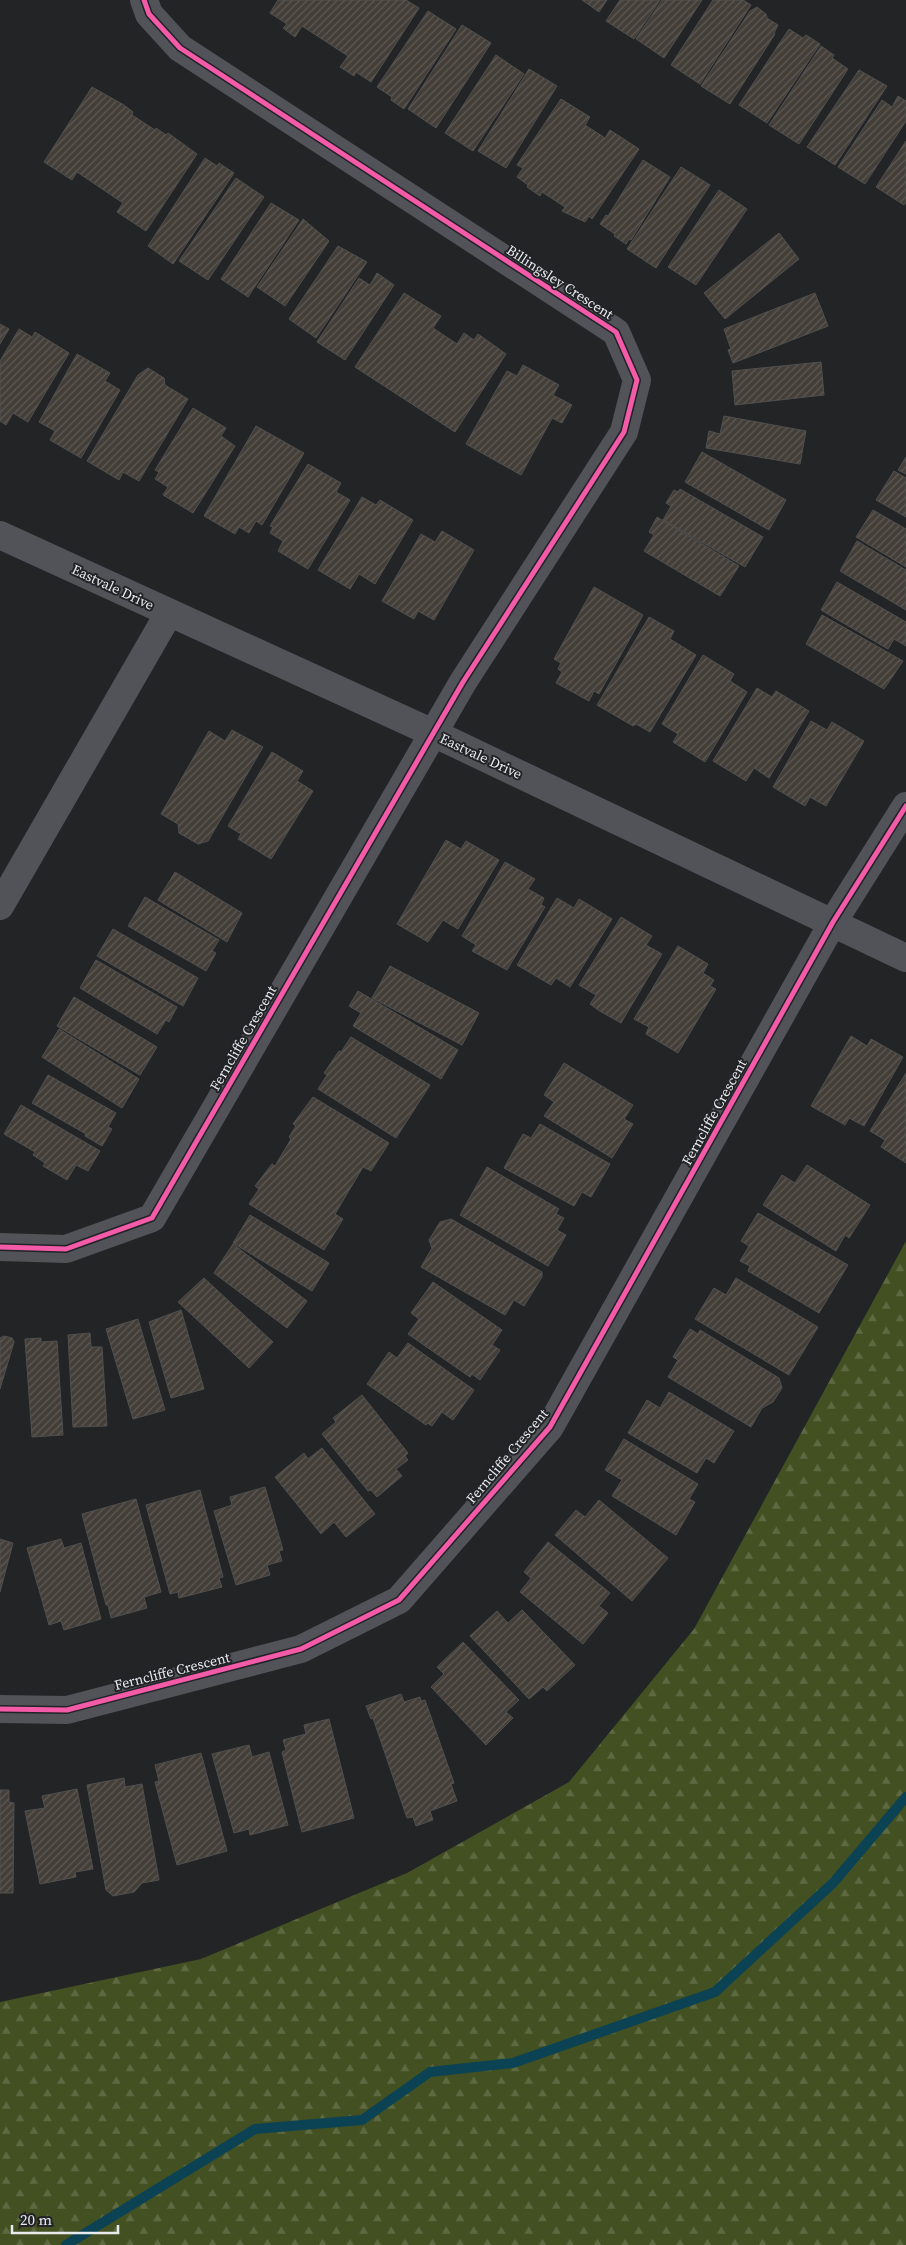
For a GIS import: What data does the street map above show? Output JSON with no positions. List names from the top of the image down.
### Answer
{
  "streets": {
    "street": ["Billingsley Crescent", "Eastvale Drive", "Ferncliffe Crescent"]
  },
  "crossings": [
    ["Billingsley Crescent", "Eastvale Drive"],
    ["Billingsley Crescent", "Ferncliffe Crescent"],
    ["Eastvale Drive", "Ferncliffe Crescent"]
  ],
  "scale_bar": "20 m"
}
